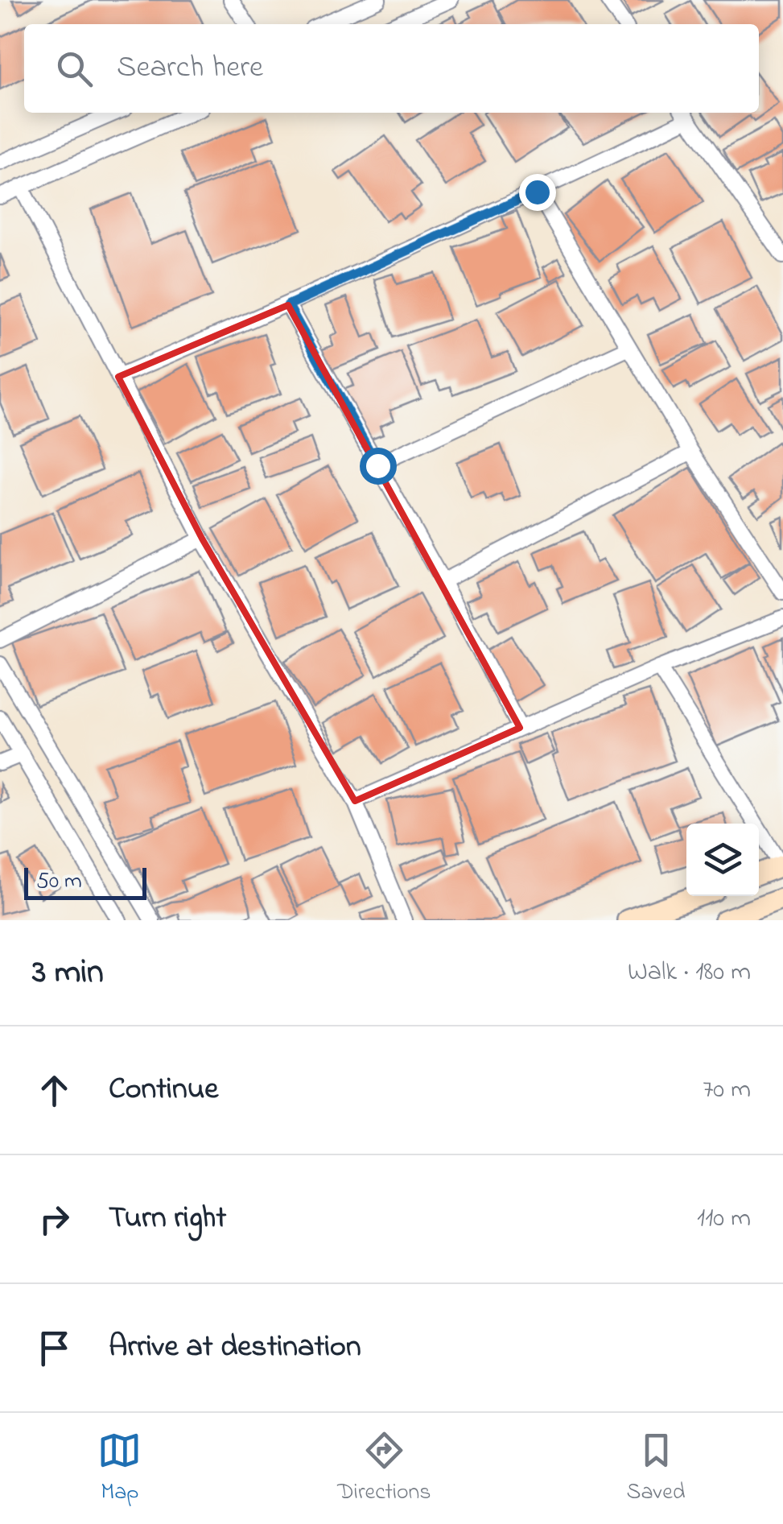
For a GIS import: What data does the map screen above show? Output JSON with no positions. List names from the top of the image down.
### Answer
{
  "scale_bar": "50 m",
  "page": {
    "search": "Search here",
    "scale": "50 m",
    "heading": ["3 min", "Walk · 180 m"],
    "list": [
      ["Continue", "70 m"],
      ["Turn right", "110 m"],
      "Arrive at destination"
    ],
    "nav": ["Map", "Directions", "Saved"]
  }
}
